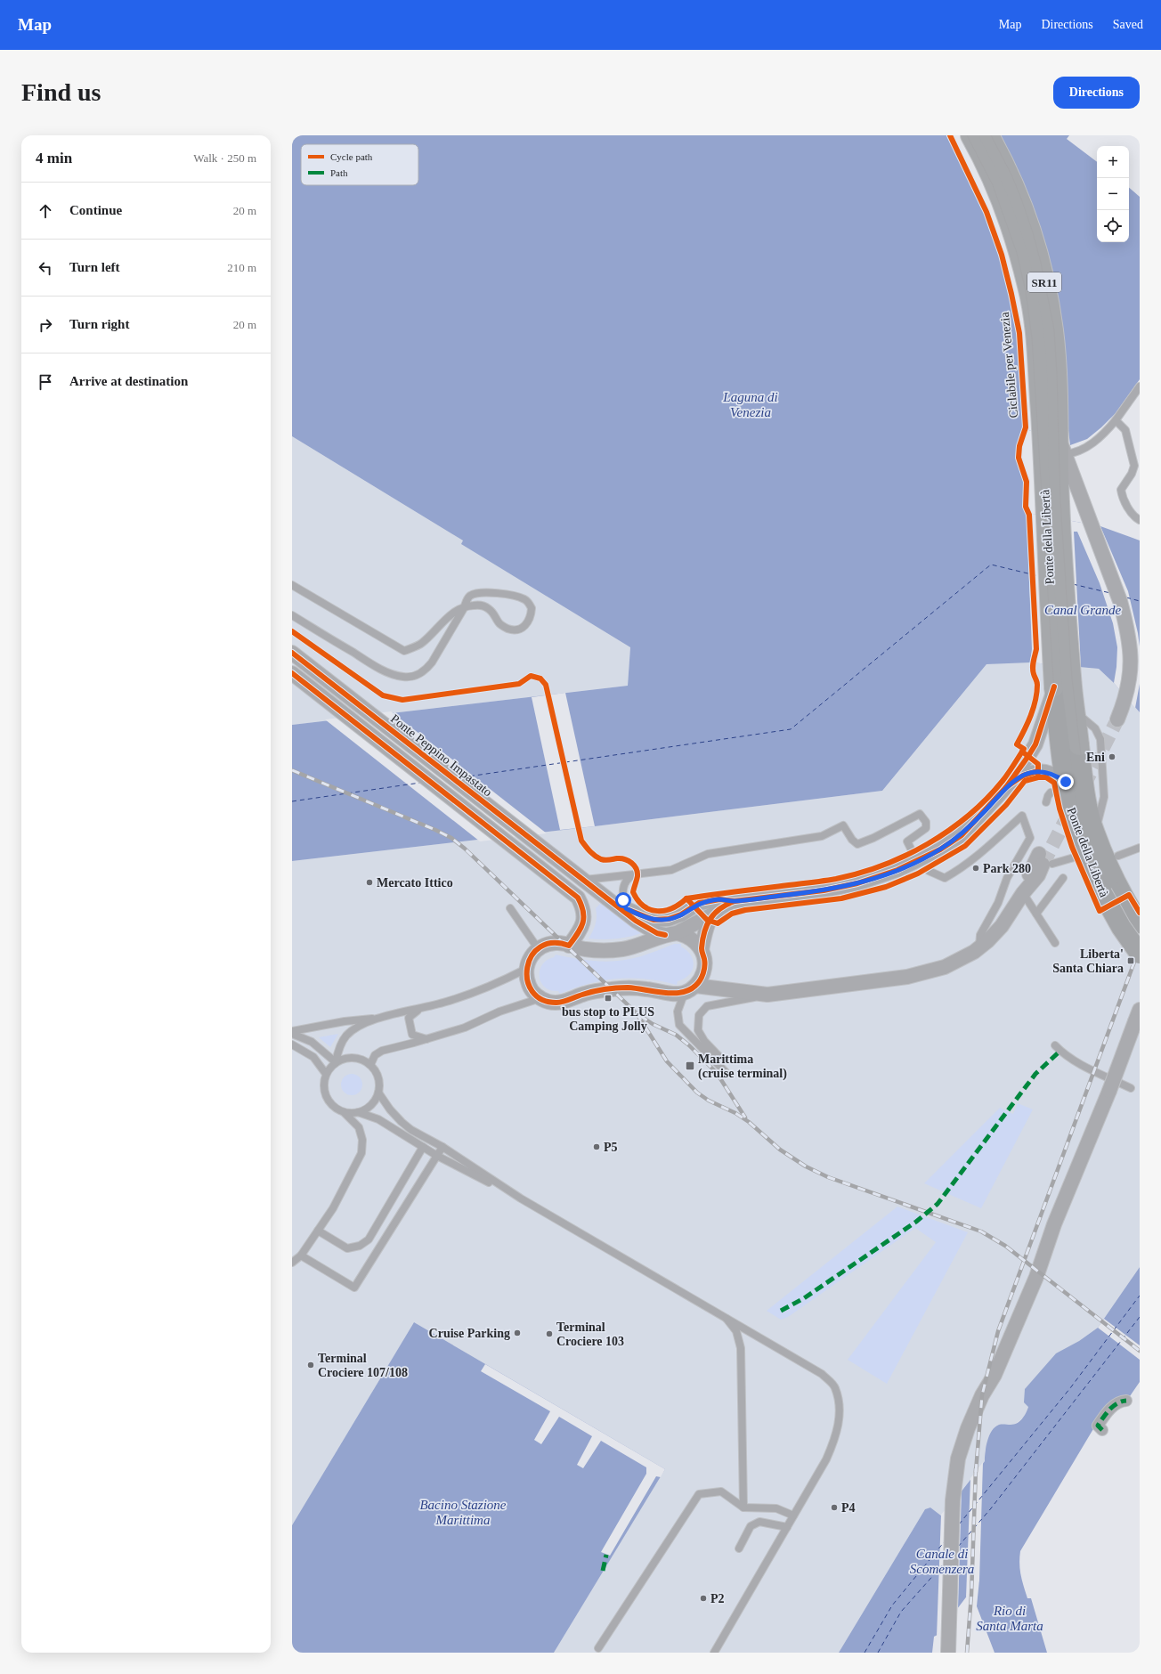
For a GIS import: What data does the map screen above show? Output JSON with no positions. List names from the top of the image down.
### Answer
{
  "streets": {
    "highway": ["SR11", "Ponte della Libertà"],
    "street": ["Ponte Peppino Impastato"],
    "cycle path": ["Ciclabile per Venezia"]
  },
  "water": [
    "Laguna di Venezia",
    "Canal Grande",
    "Bacino Stazione Marittima",
    "Canale di Scomenzera",
    "Rio di Santa Marta"
  ],
  "places": {
    "other": [
      "Eni",
      "Park 280",
      "Mercato Ittico",
      "P5",
      "Cruise Parking",
      "Terminal Crociere 103",
      "Terminal Crociere 107/108",
      "P4",
      "P2"
    ],
    "transit": ["Liberta' Santa Chiara", "bus stop to PLUS Camping Jolly", "Marittima (cruise terminal)"]
  },
  "legend": ["Cycle path", "Path"],
  "page": {
    "header": "Map",
    "nav": ["Map", "Directions", "Saved"],
    "buttons": "Directions",
    "title": "Find us",
    "heading": ["4 min", "Walk · 250 m"],
    "map_buttons": ["+", "−"],
    "list": [
      ["Continue", "20 m"],
      ["Turn left", "210 m"],
      ["Turn right", "20 m"],
      "Arrive at destination"
    ]
  }
}
